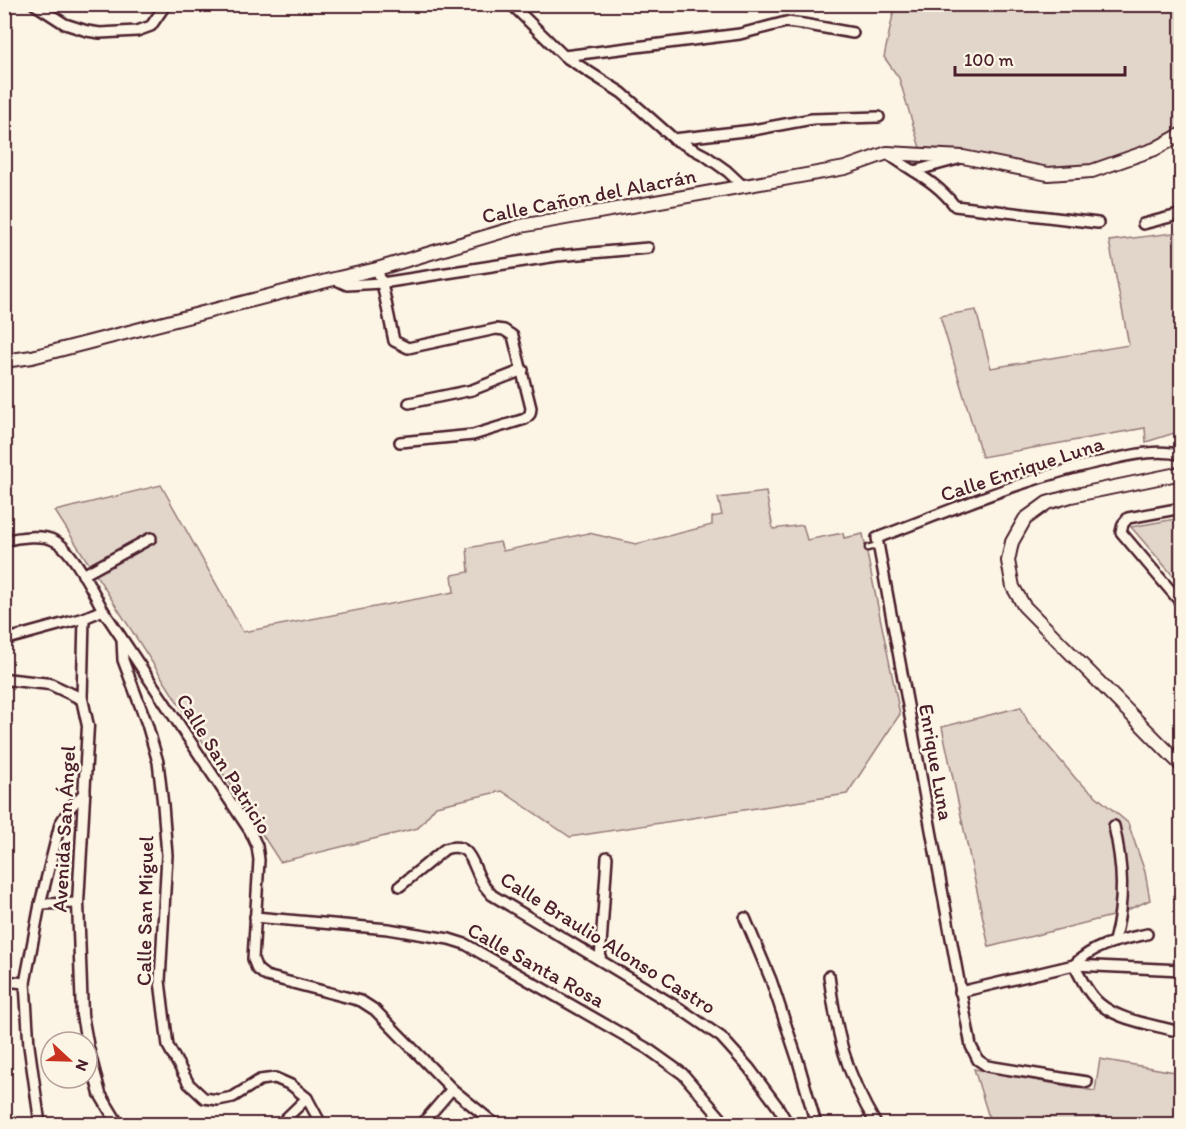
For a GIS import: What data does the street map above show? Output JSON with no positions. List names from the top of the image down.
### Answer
{
  "streets": {
    "main road": ["Calle Cañon del Alacrán"],
    "street": [
      "Calle Enrique Luna",
      "Enrique Luna",
      "Calle San Patricio",
      "Avenida San Ángel",
      "Calle San Miguel",
      "Calle Braulio Alonso Castro",
      "Calle Santa Rosa"
    ]
  },
  "crossings": [
    ["Calle Enrique Luna", "Enrique Luna"],
    ["Calle San Patricio", "Calle San Miguel"],
    ["Calle San Patricio", "Calle Santa Rosa"]
  ],
  "scale_bar": "100 m",
  "north": "right"
}
